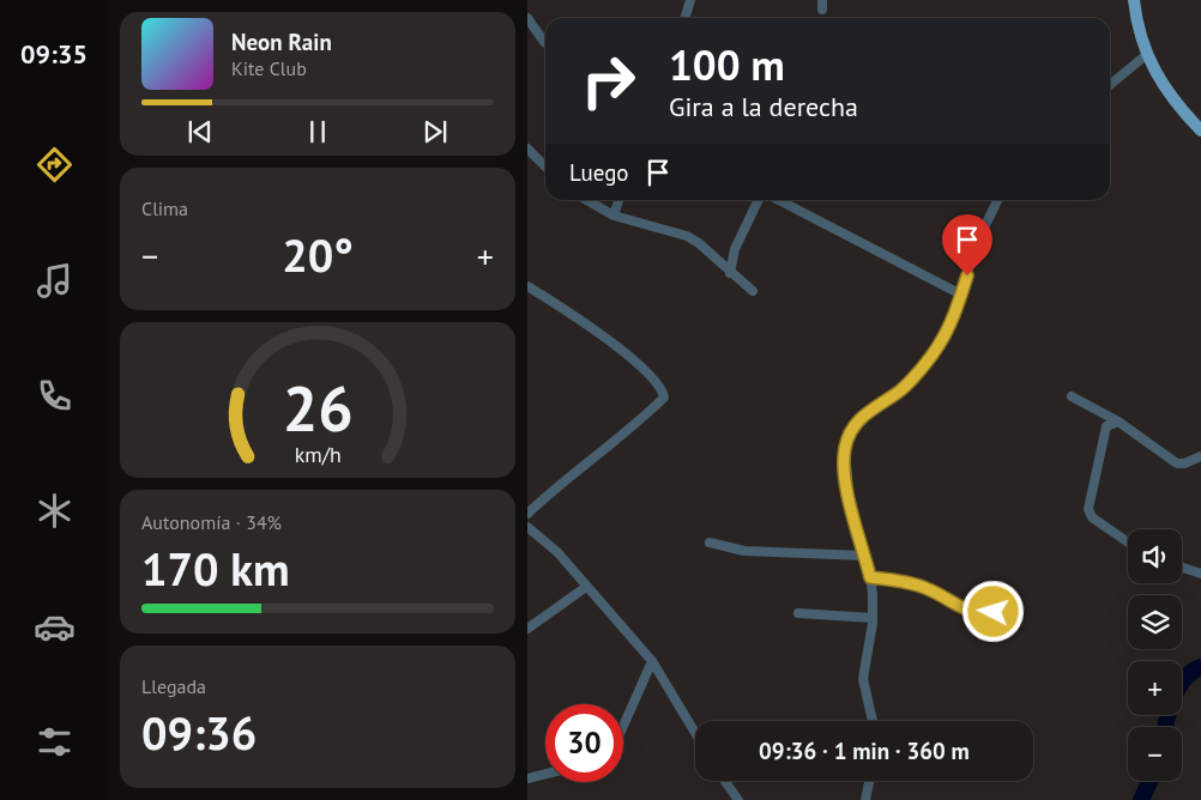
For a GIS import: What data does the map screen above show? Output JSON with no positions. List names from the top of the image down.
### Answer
{
  "page": {
    "tabs": "09:35",
    "song": ["Neon Rain", "Kite Club"],
    "turn": ["100 m", "Gira a la derecha"],
    "then": "Luego",
    "tile": [
      "Clima",
      ["Autonomía · 34%", "170 km"],
      ["Llegada", "09:36"]
    ],
    "heat": ["−", "20°", "+"],
    "map_buttons": ["+", "−"],
    "limit": "30",
    "trip": "09:36 · 1 min · 360 m",
    "gauge": ["26", "km/h"]
  }
}
